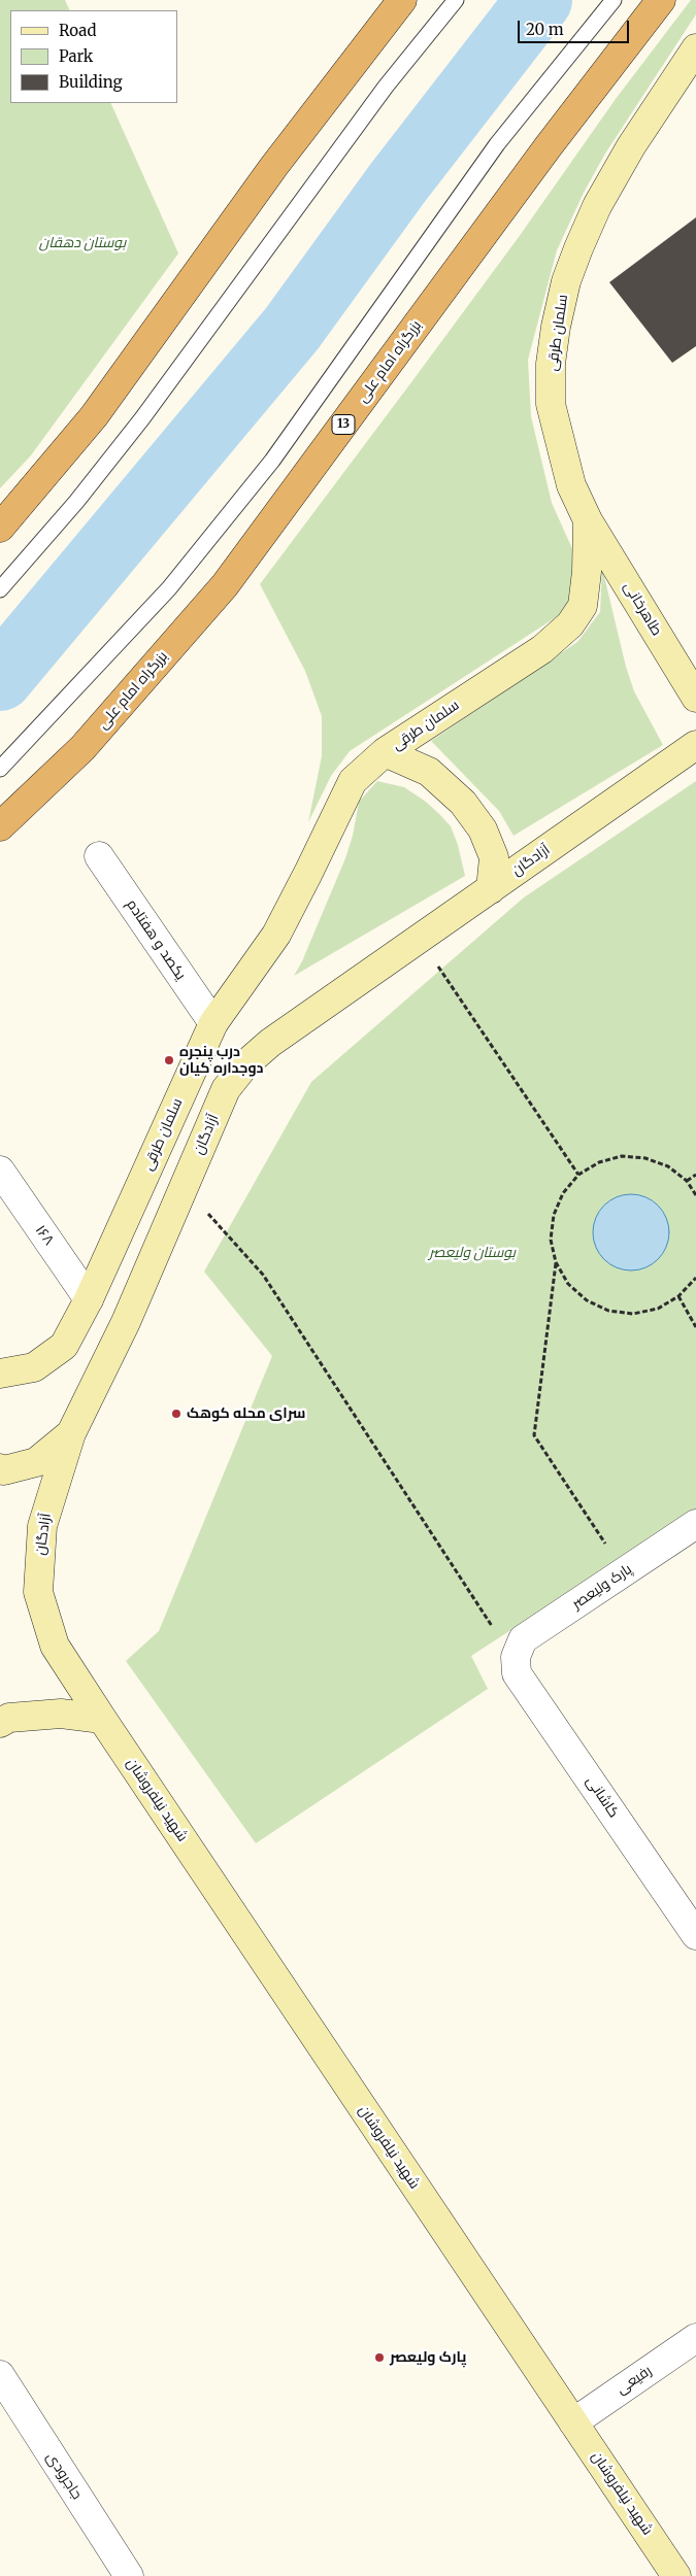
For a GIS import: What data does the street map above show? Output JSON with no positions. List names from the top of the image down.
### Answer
{
  "streets": {
    "highway": ["بزرگراه امام علی", "13"],
    "main road": [
      "سلمان طرقی",
      "طاهرخانی",
      "آزادگان",
      "شهید نیلفروشان"
    ],
    "street": [
      "یکصد و هفتادم",
      "۱۶۸",
      "پارک ولیعصر",
      "کاشانی",
      "رفیعی",
      "جاجرودی"
    ]
  },
  "crossings": [
    ["سلمان طرقی", "طاهرخانی"],
    ["سلمان طرقی", "یکصد و هفتادم"],
    ["سلمان طرقی", "۱۶۸"],
    ["آزادگان", "شهید نیلفروشان"],
    ["پارک ولیعصر", "کاشانی"],
    ["شهید نیلفروشان", "رفیعی"]
  ],
  "parks": ["بوستان دهقان", "بوستان ولیعصر"],
  "places": ["درب پنجره دوجداره کیان", "سرای محله کوهک", "پارک ولیعصر"],
  "legend": ["Road", "Park", "Building"],
  "scale_bar": "20 m"
}
